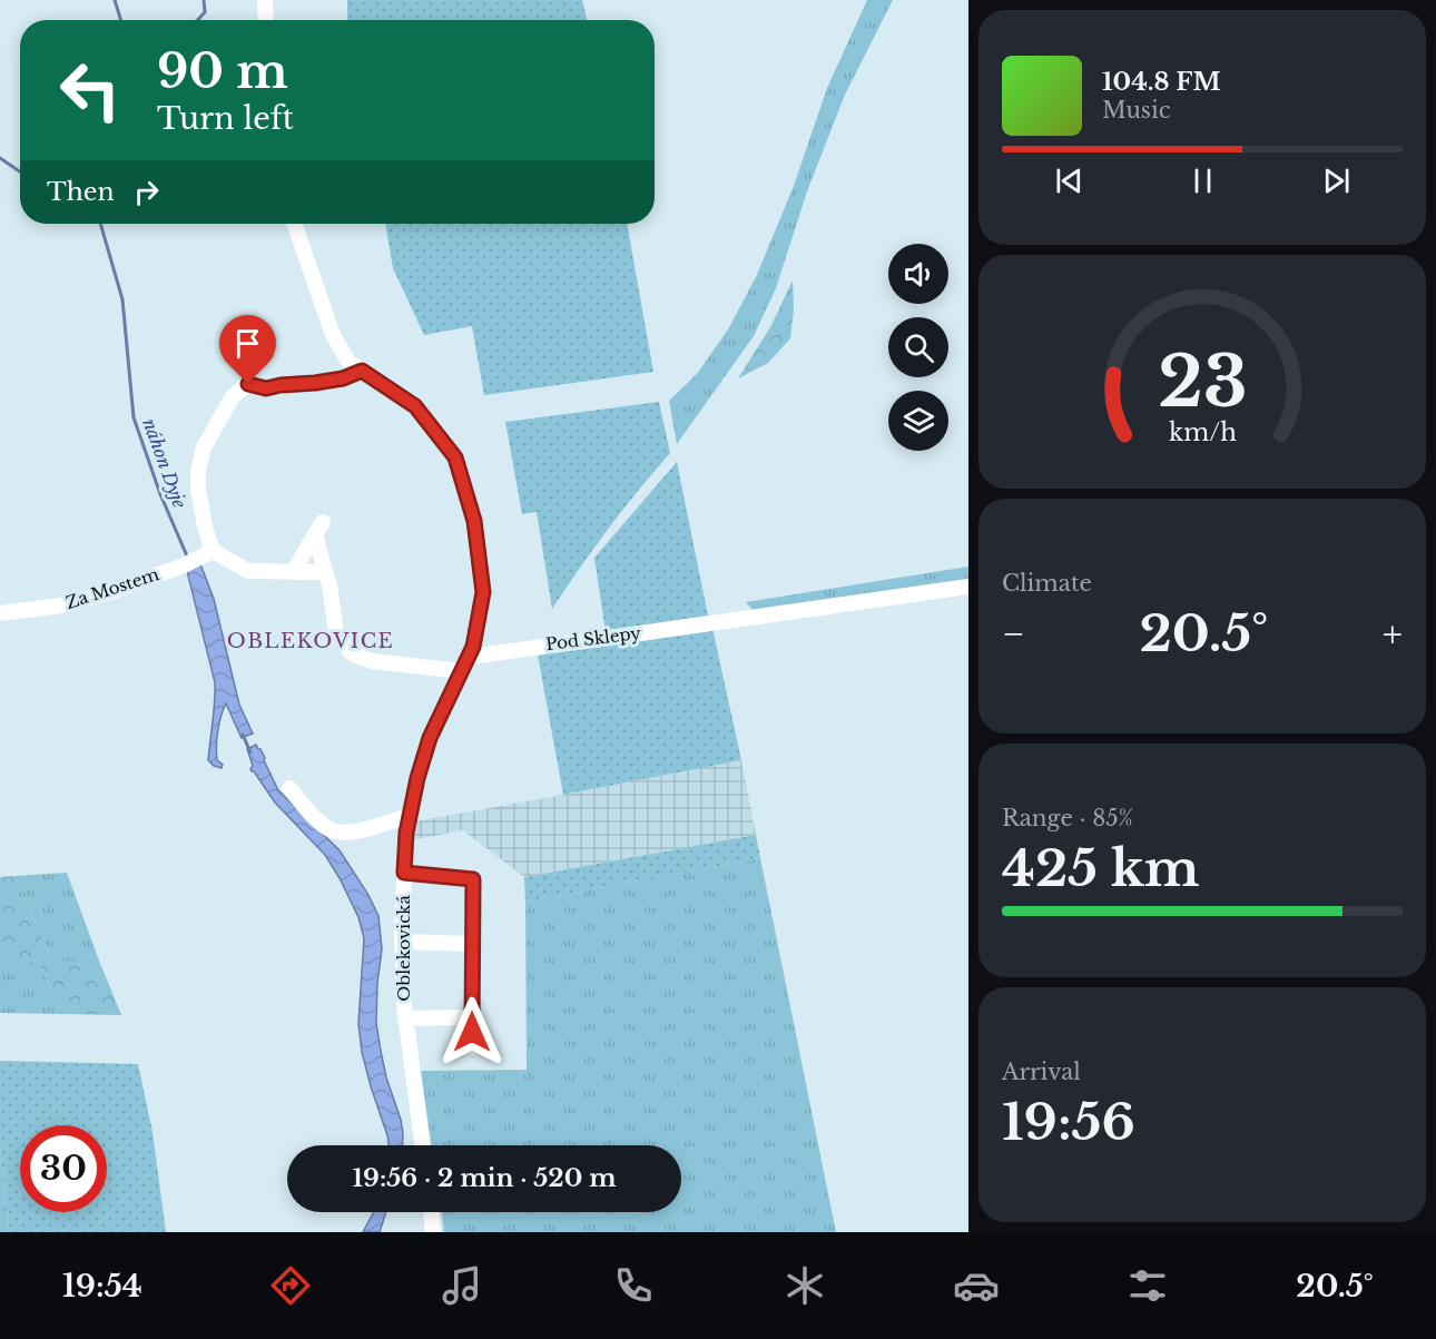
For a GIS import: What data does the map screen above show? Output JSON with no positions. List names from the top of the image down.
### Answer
{
  "streets": {
    "street": ["Za Mostem", "Pod Sklepy", "Oblekovická"]
  },
  "crossings": [
    ["Pod Sklepy", "Oblekovická"]
  ],
  "districts": ["OBLEKOVICE"],
  "water": ["náhon Dyje"],
  "page": {
    "turn": ["90 m", "Turn left"],
    "song": ["104.8 FM", "Music"],
    "then": "Then",
    "tile": [
      "Climate",
      ["Range · 85%", "425 km"],
      ["Arrival", "19:56"]
    ],
    "heat": ["−", "20.5°", "+"],
    "limit": "30",
    "trip": "19:56 · 2 min · 520 m",
    "tabs": ["19:54", "20.5°"],
    "gauge": ["23", "km/h"]
  }
}
